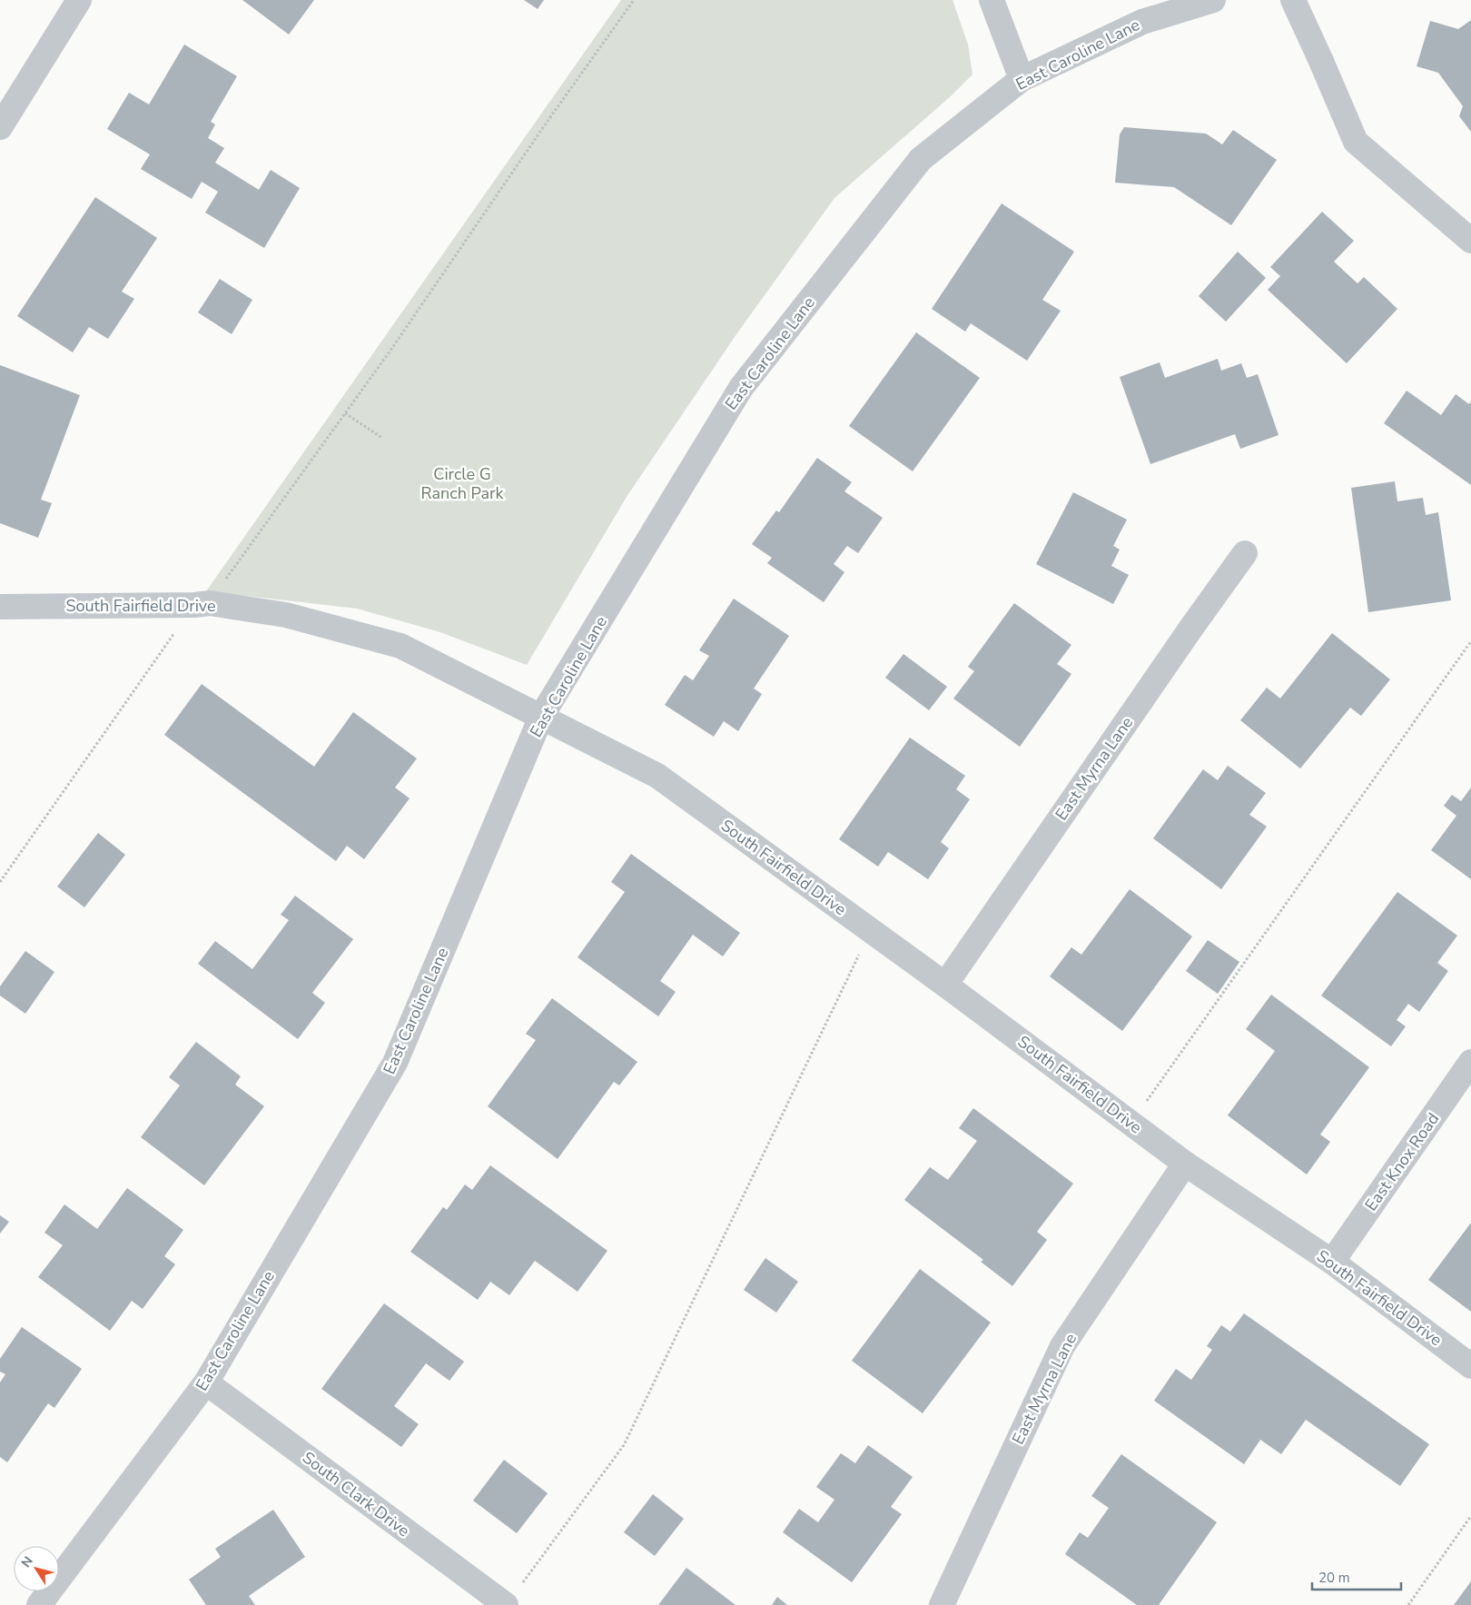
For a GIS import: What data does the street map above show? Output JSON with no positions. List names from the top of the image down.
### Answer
{
  "streets": {
    "street": [
      "East Caroline Lane",
      "South Fairfield Drive",
      "East Myrna Lane",
      "East Knox Road",
      "South Clark Drive"
    ]
  },
  "crossings": [
    ["East Caroline Lane", "South Fairfield Drive"],
    ["East Caroline Lane", "South Clark Drive"],
    ["South Fairfield Drive", "East Myrna Lane"],
    ["South Fairfield Drive", "East Knox Road"]
  ],
  "parks": ["Circle G Ranch Park"],
  "scale_bar": "20 m",
  "north": "top left"
}
